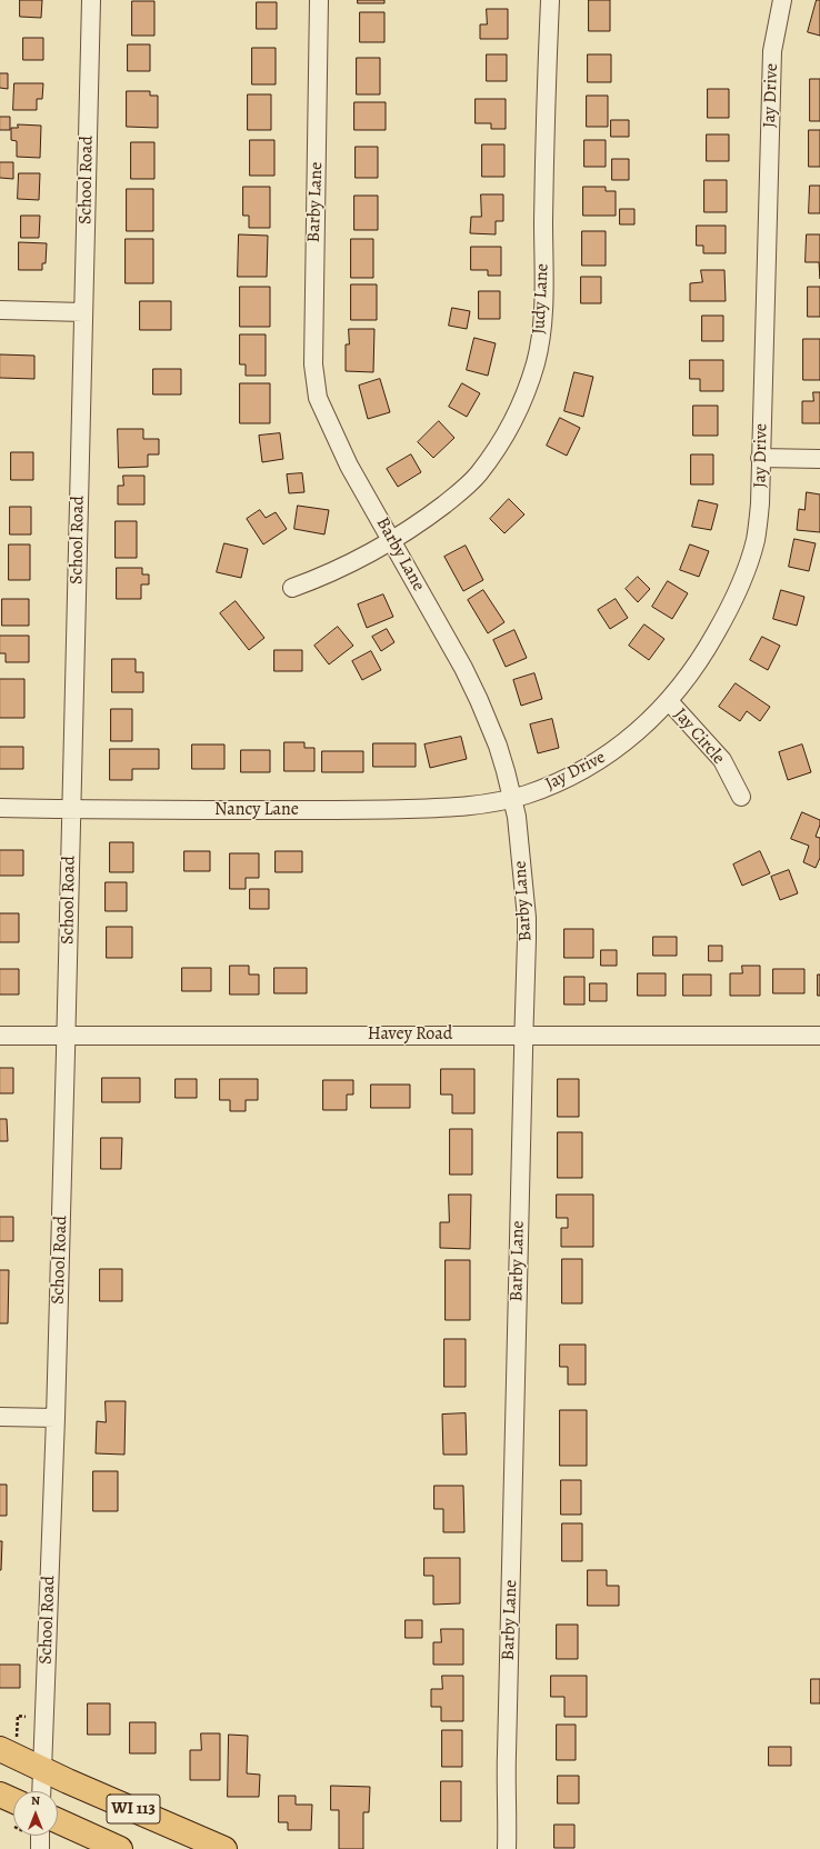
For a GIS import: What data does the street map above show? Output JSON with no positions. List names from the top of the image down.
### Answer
{
  "streets": {
    "main road": ["WI 113"],
    "street": [
      "Jay Drive",
      "School Road",
      "Barby Lane",
      "Judy Lane",
      "Jay Circle",
      "Nancy Lane",
      "Havey Road"
    ]
  },
  "crossings": [
    ["Jay Drive", "Barby Lane"],
    ["Jay Drive", "Jay Circle"],
    ["Jay Drive", "Nancy Lane"],
    ["School Road", "Nancy Lane"],
    ["School Road", "Havey Road"],
    ["School Road", "WI 113"],
    ["Barby Lane", "Judy Lane"],
    ["Barby Lane", "Nancy Lane"],
    ["Barby Lane", "Havey Road"]
  ],
  "north": "top"
}
